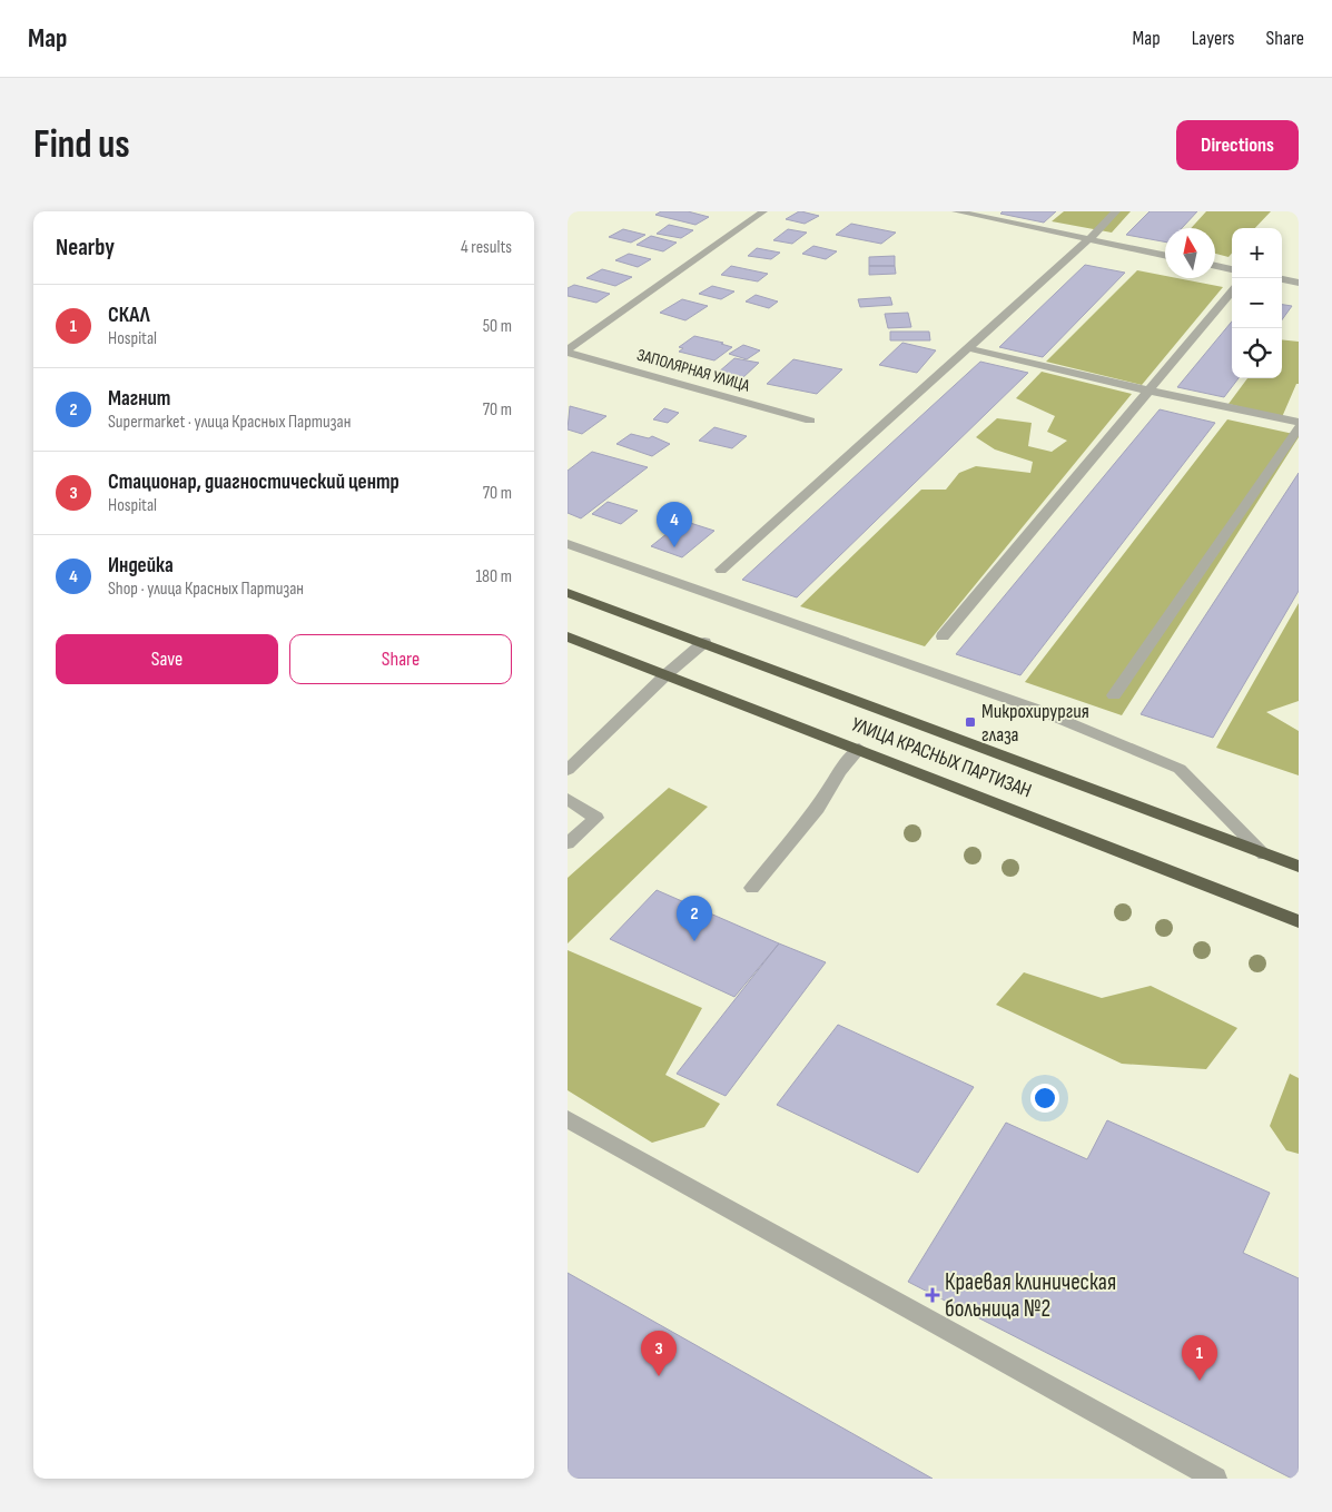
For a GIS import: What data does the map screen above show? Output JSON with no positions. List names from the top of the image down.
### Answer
{
  "streets": {
    "highway": ["УЛИЦА КРАСНЫХ ПАРТИЗАН"],
    "street": ["ЗАПОЛЯРНАЯ УЛИЦА"]
  },
  "places": {
    "transit": ["Микрохирургия глаза"],
    "health": ["Краевая клиническая больница №2"]
  },
  "north": "top",
  "page": {
    "header": "Map",
    "nav": ["Map", "Layers", "Share"],
    "buttons": [
      "Directions",
      ["Save", "Share"]
    ],
    "title": "Find us",
    "heading": ["Nearby", "4 results"],
    "map_buttons": ["+", "−"],
    "list": [
      {
        "mark": "1",
        "name": "СКАЛ",
        "note": "Hospital",
        "value": "50 m"
      },
      {
        "mark": "2",
        "name": "Магнит",
        "note": "Supermarket · улица Красных Партизан",
        "value": "70 m"
      },
      {
        "mark": "3",
        "name": "Стационар, диагностический центр",
        "note": "Hospital",
        "value": "70 m"
      },
      {
        "mark": "4",
        "name": "Индейка",
        "note": "Shop · улица Красных Партизан",
        "value": "180 m"
      }
    ],
    "pins": [
      "4",
      "2",
      "3",
      "1"
    ]
  }
}
